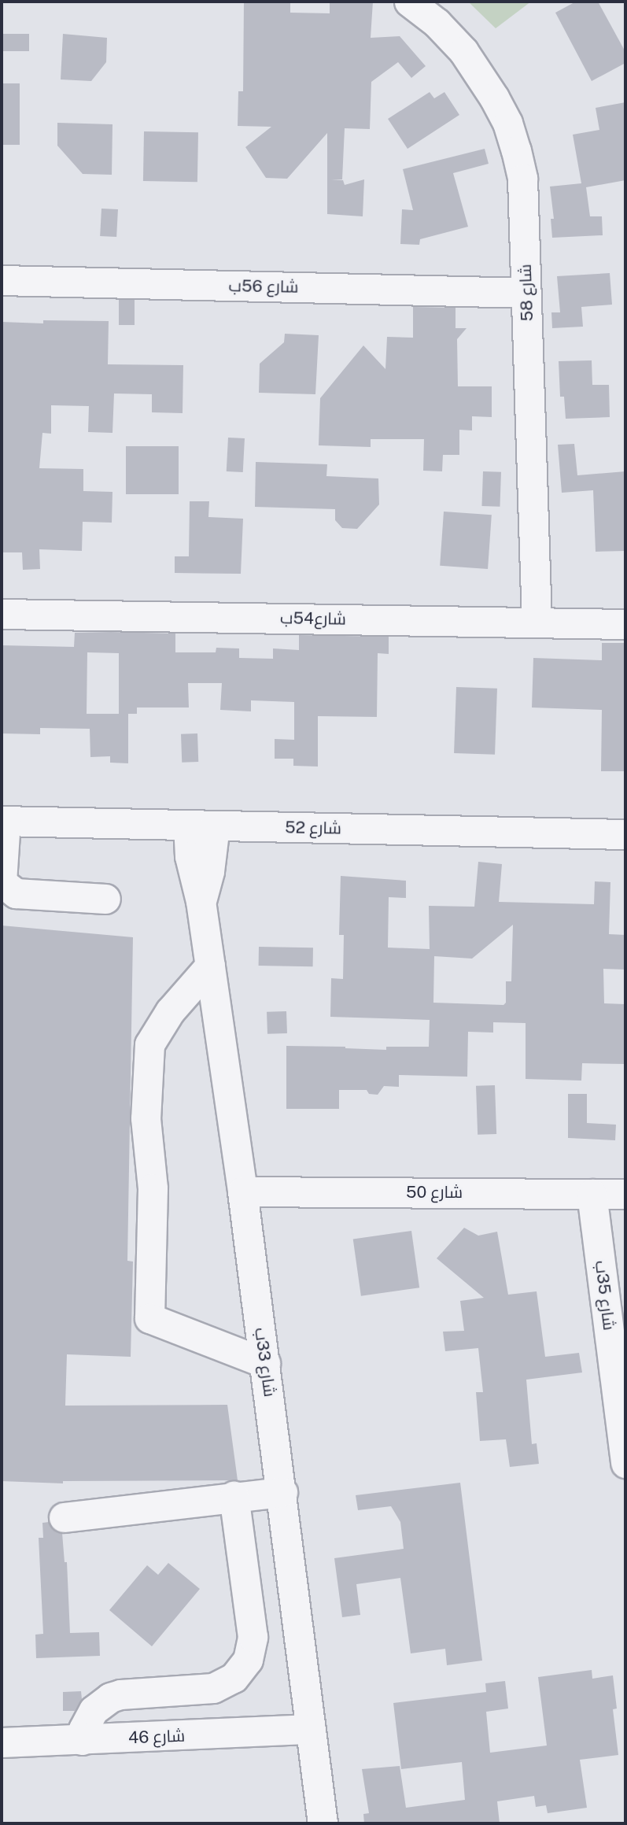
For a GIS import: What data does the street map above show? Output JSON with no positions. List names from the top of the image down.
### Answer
{
  "streets": {
    "street": [
      "شارع 56ب",
      "شارع 58",
      "شارع54ب",
      "شارع 52",
      "شارع 50",
      "شارع 35ب",
      "شارع 33ب",
      "شارع 46"
    ]
  },
  "crossings": [
    ["شارع 56ب", "شارع 58"],
    ["شارع 58", "شارع54ب"],
    ["شارع 52", "شارع 33ب"],
    ["شارع 50", "شارع 35ب"],
    ["شارع 50", "شارع 33ب"],
    ["شارع 33ب", "شارع 46"]
  ]
}
